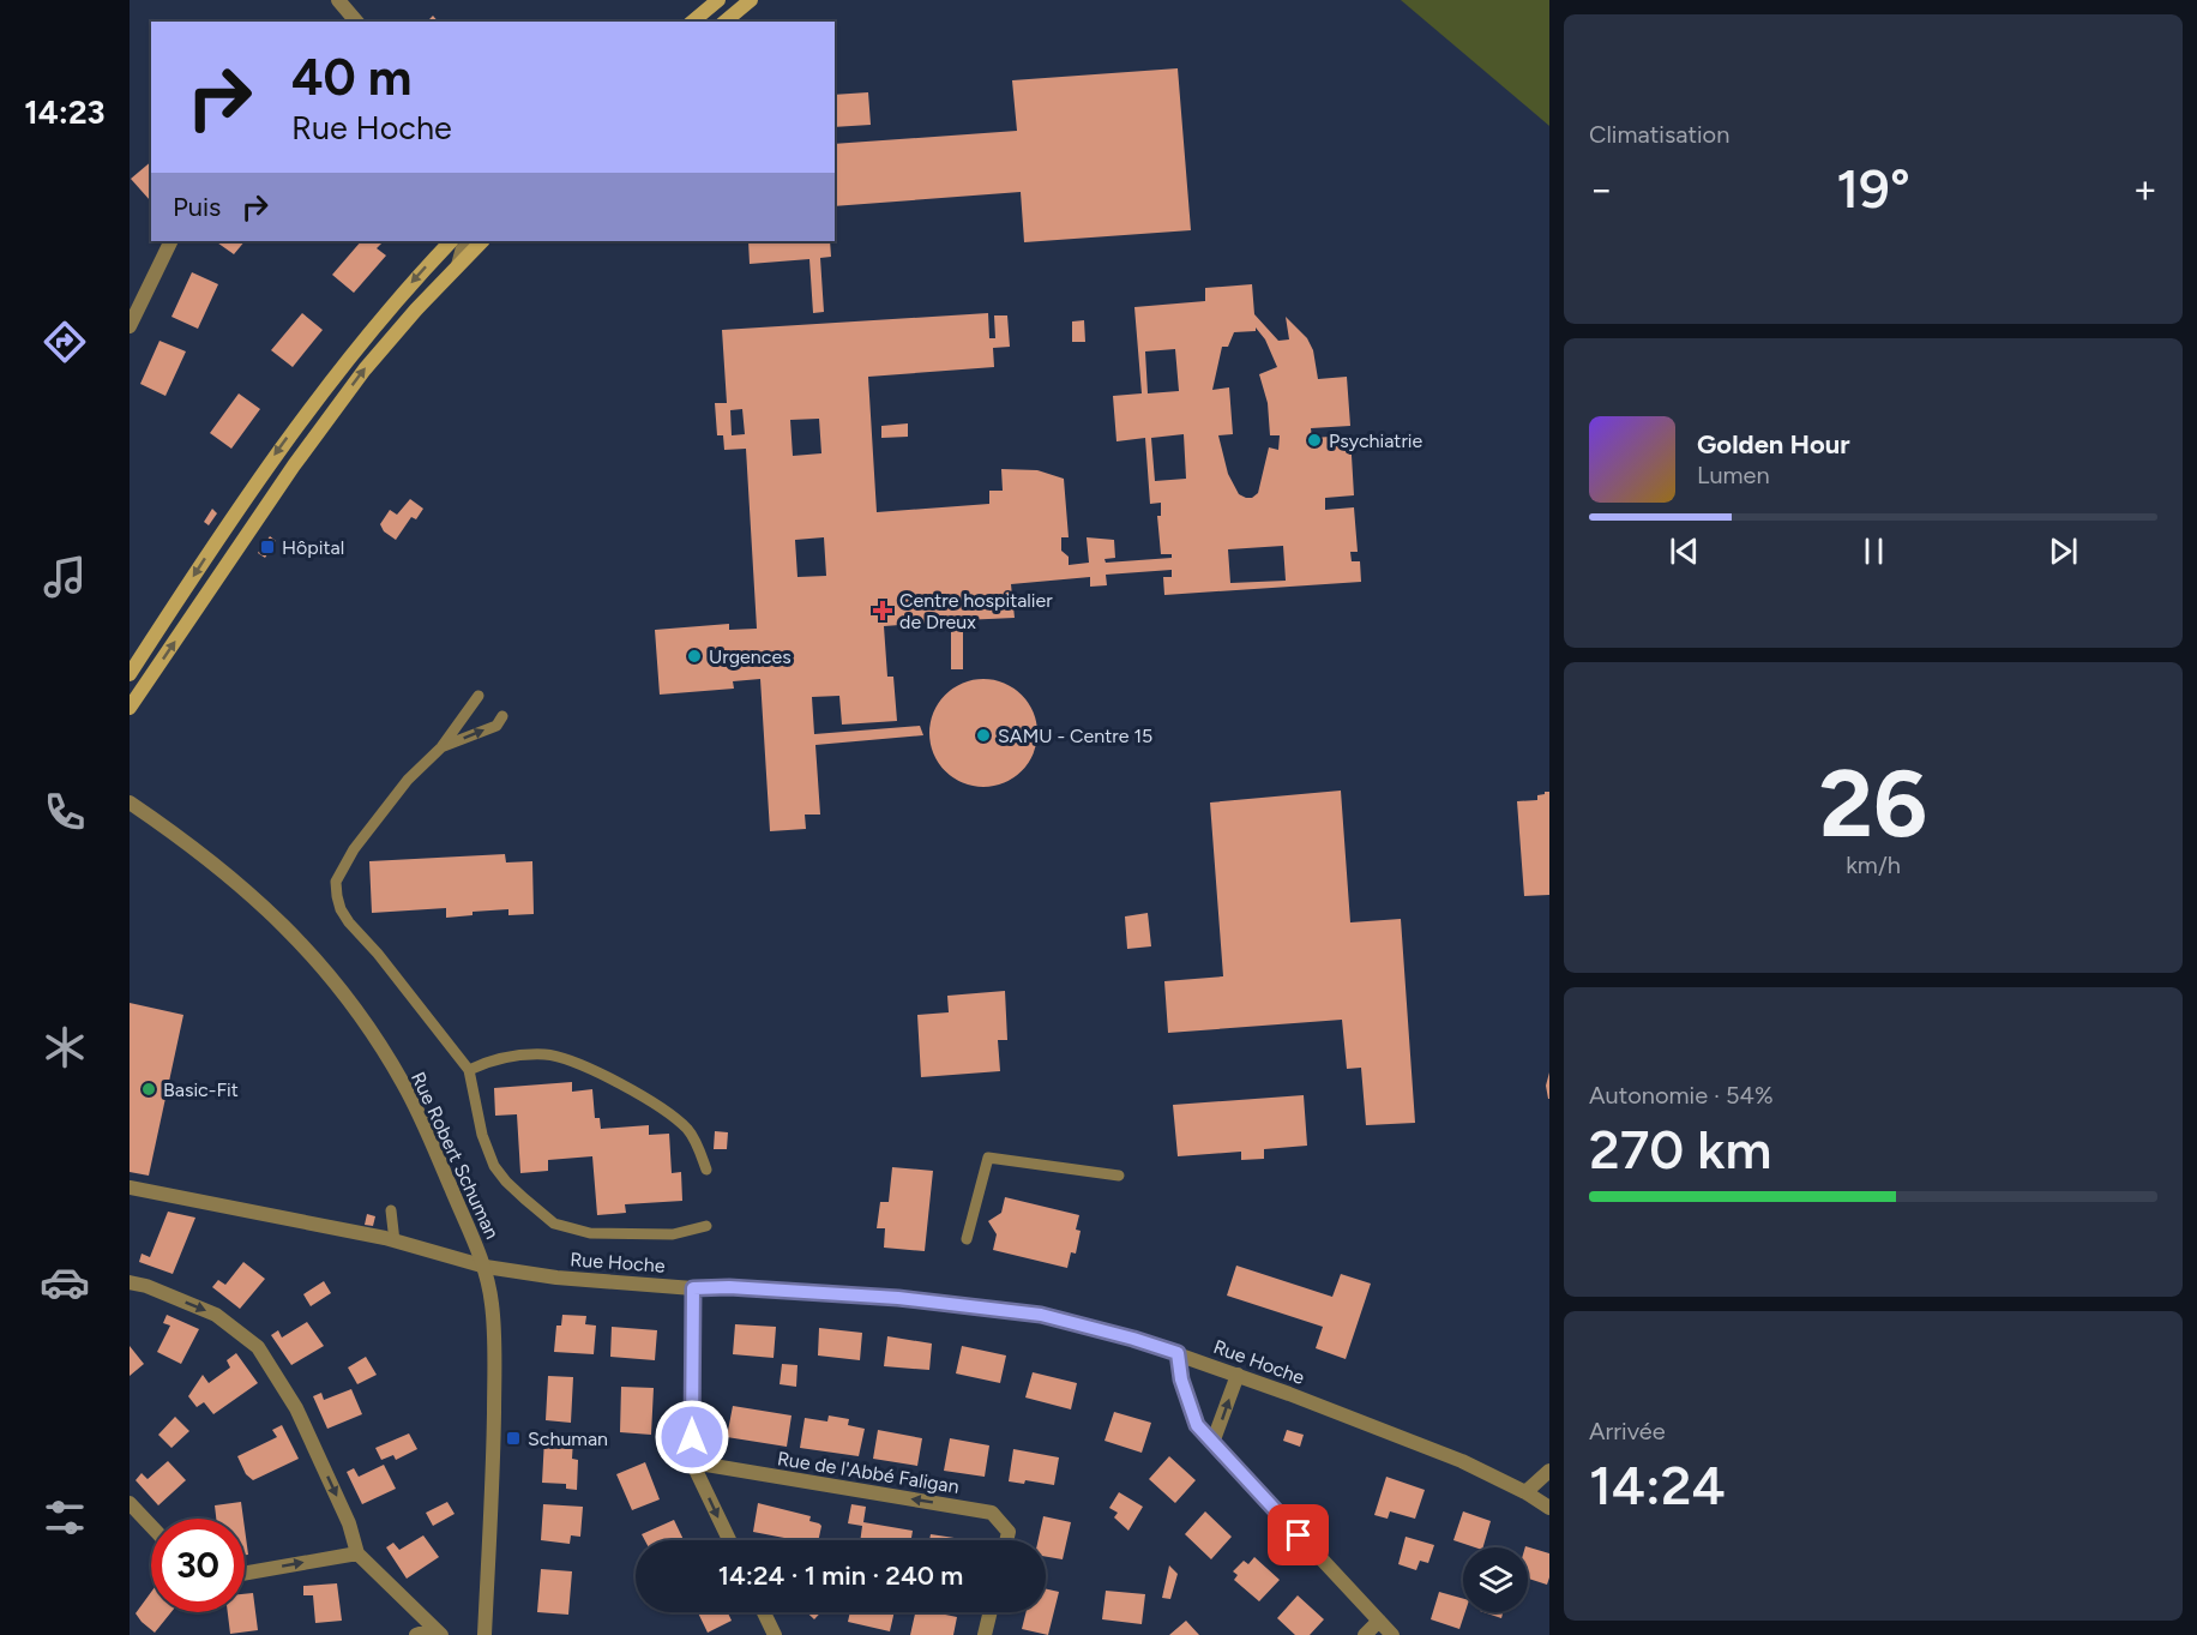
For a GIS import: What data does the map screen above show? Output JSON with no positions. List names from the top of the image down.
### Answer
{
  "streets": {
    "street": ["Rue Robert Schuman", "Rue Hoche", "Rue de l'Abbé Faligan"]
  },
  "crossings": [
    ["Rue Robert Schuman", "Rue Hoche"]
  ],
  "one_way": ["Rue de l'Abbé Faligan"],
  "places": {
    "other": [
      "Psychiatrie",
      "Urgences",
      "SAMU - Centre 15",
      "Basic-Fit"
    ],
    "transit": ["Hôpital", "Schuman"],
    "health": ["Centre hospitalier de Dreux"]
  },
  "page": {
    "tabs": "14:23",
    "tile": [
      "Climatisation",
      ["26", "km/h"],
      ["Autonomie · 54%", "270 km"],
      ["Arrivée", "14:24"]
    ],
    "turn": ["40 m", "Rue Hoche"],
    "heat": ["−", "19°", "+"],
    "then": "Puis",
    "song": ["Golden Hour", "Lumen"],
    "limit": "30",
    "trip": "14:24 · 1 min · 240 m"
  }
}
